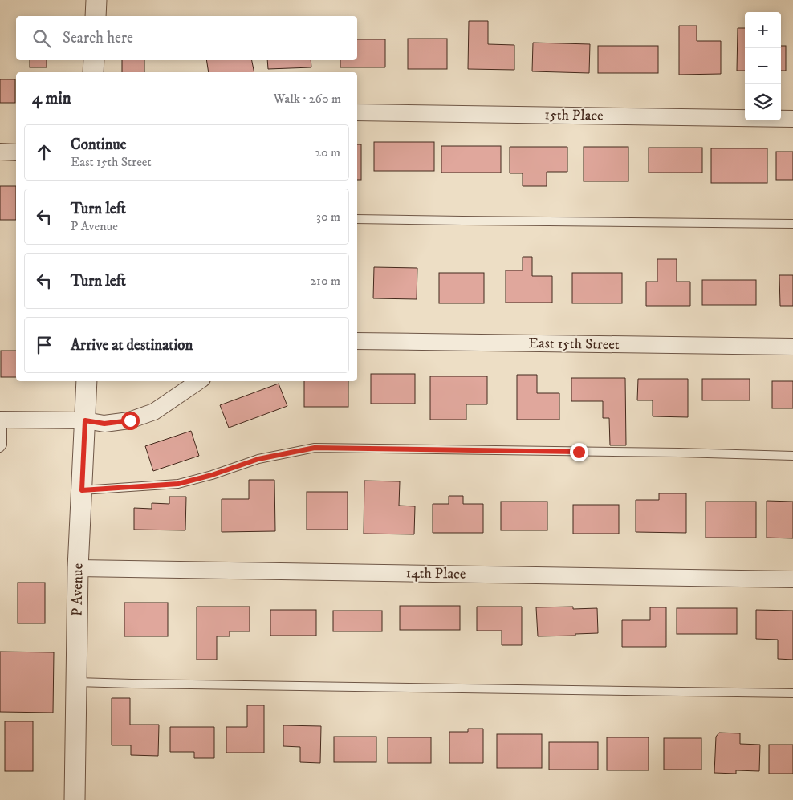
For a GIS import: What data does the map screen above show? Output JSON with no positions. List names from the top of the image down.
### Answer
{
  "streets": {
    "street": [
      "15th Place",
      "East 15th Street",
      "14th Place",
      "P Avenue"
    ]
  },
  "crossings": [
    ["14th Place", "P Avenue"]
  ],
  "page": {
    "map_buttons": ["+", "−"],
    "search": "Search here",
    "heading": ["4 min", "Walk · 260 m"],
    "list": [
      ["Continue", "East 15th Street", "20 m"],
      ["Turn left", "P Avenue", "30 m"],
      ["Turn left", "210 m"],
      "Arrive at destination"
    ]
  }
}
